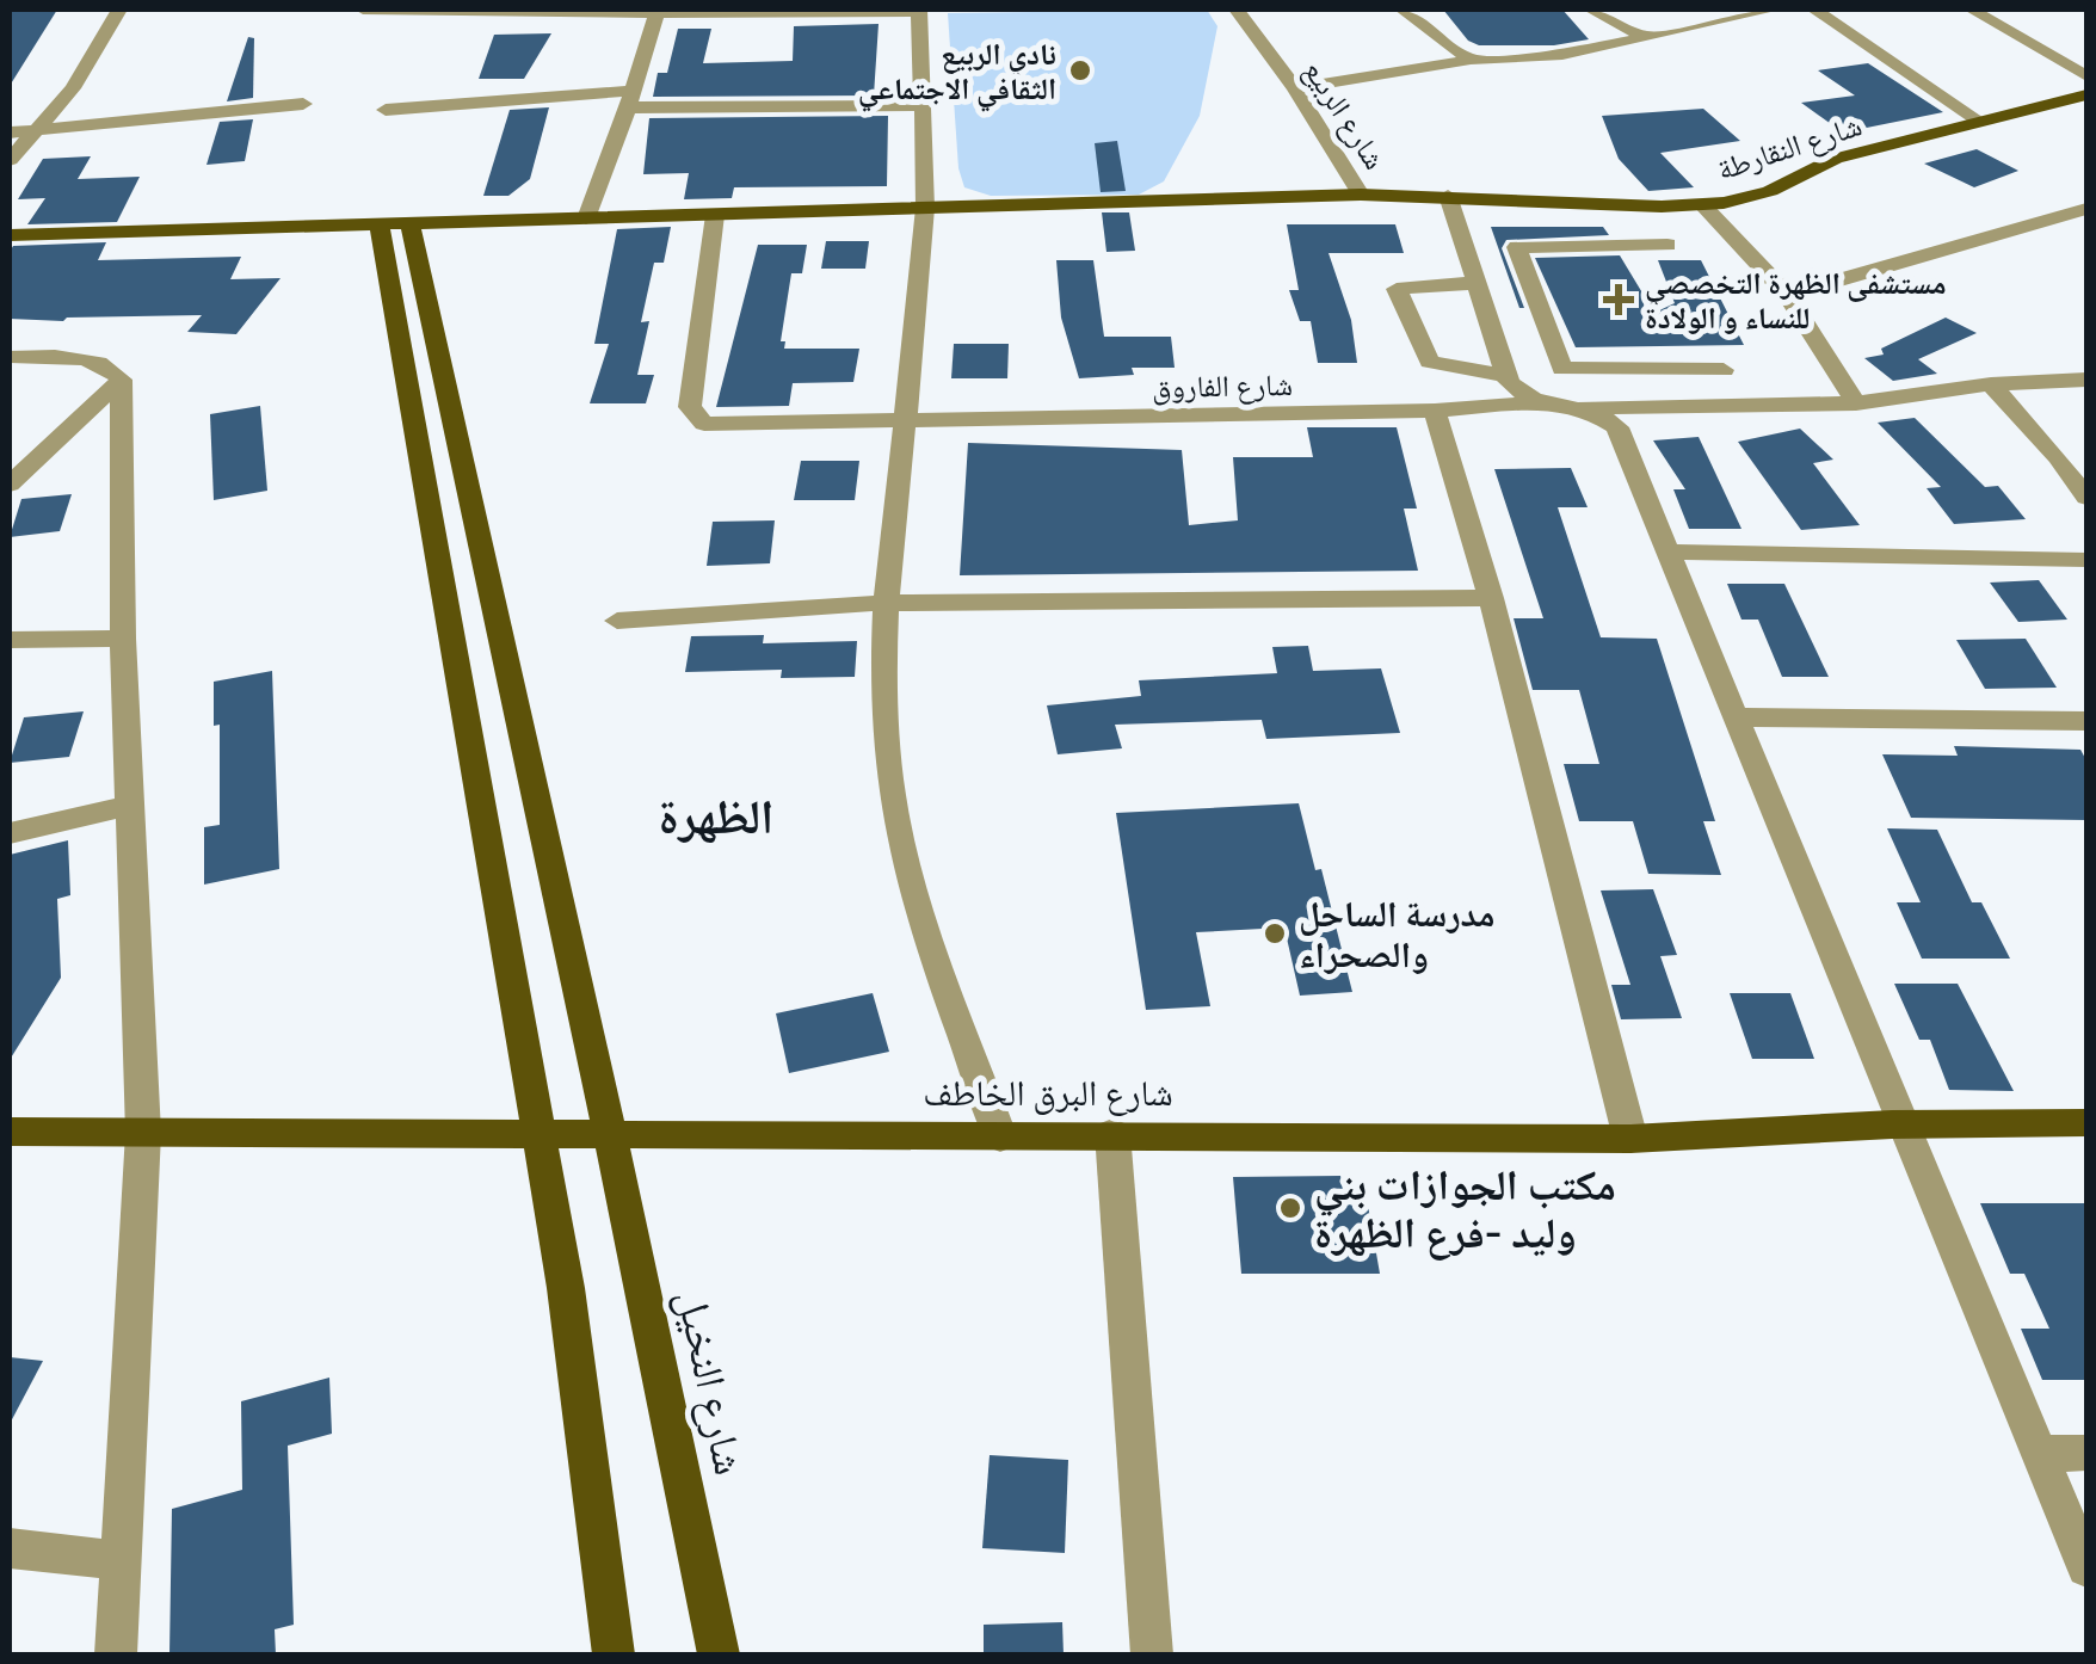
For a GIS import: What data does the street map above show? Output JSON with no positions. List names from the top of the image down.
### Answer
{
  "streets": {
    "main road": ["شارع النقارطة", "شارع البرق الخاطف", "شارع النخيل"],
    "street": ["شارع الربيع", "شارع الفاروق"]
  },
  "crossings": [
    ["شارع الربيع", "شارع النقارطة"],
    ["شارع النقارطة", "شارع الفاروق"],
    ["شارع النقارطة", "شارع النخيل"],
    ["شارع البرق الخاطف", "شارع النخيل"]
  ],
  "districts": ["الظهرة"],
  "places": {
    "other": ["نادي الربيع الثقافي الاجتماعي", "مدرسة الساحل والصحراء", "مكتب الجوازات بني وليد -فرع الظهرة"],
    "health": ["مستشفى الظهرة التخصصي للنساء و الولادة"]
  }
}
